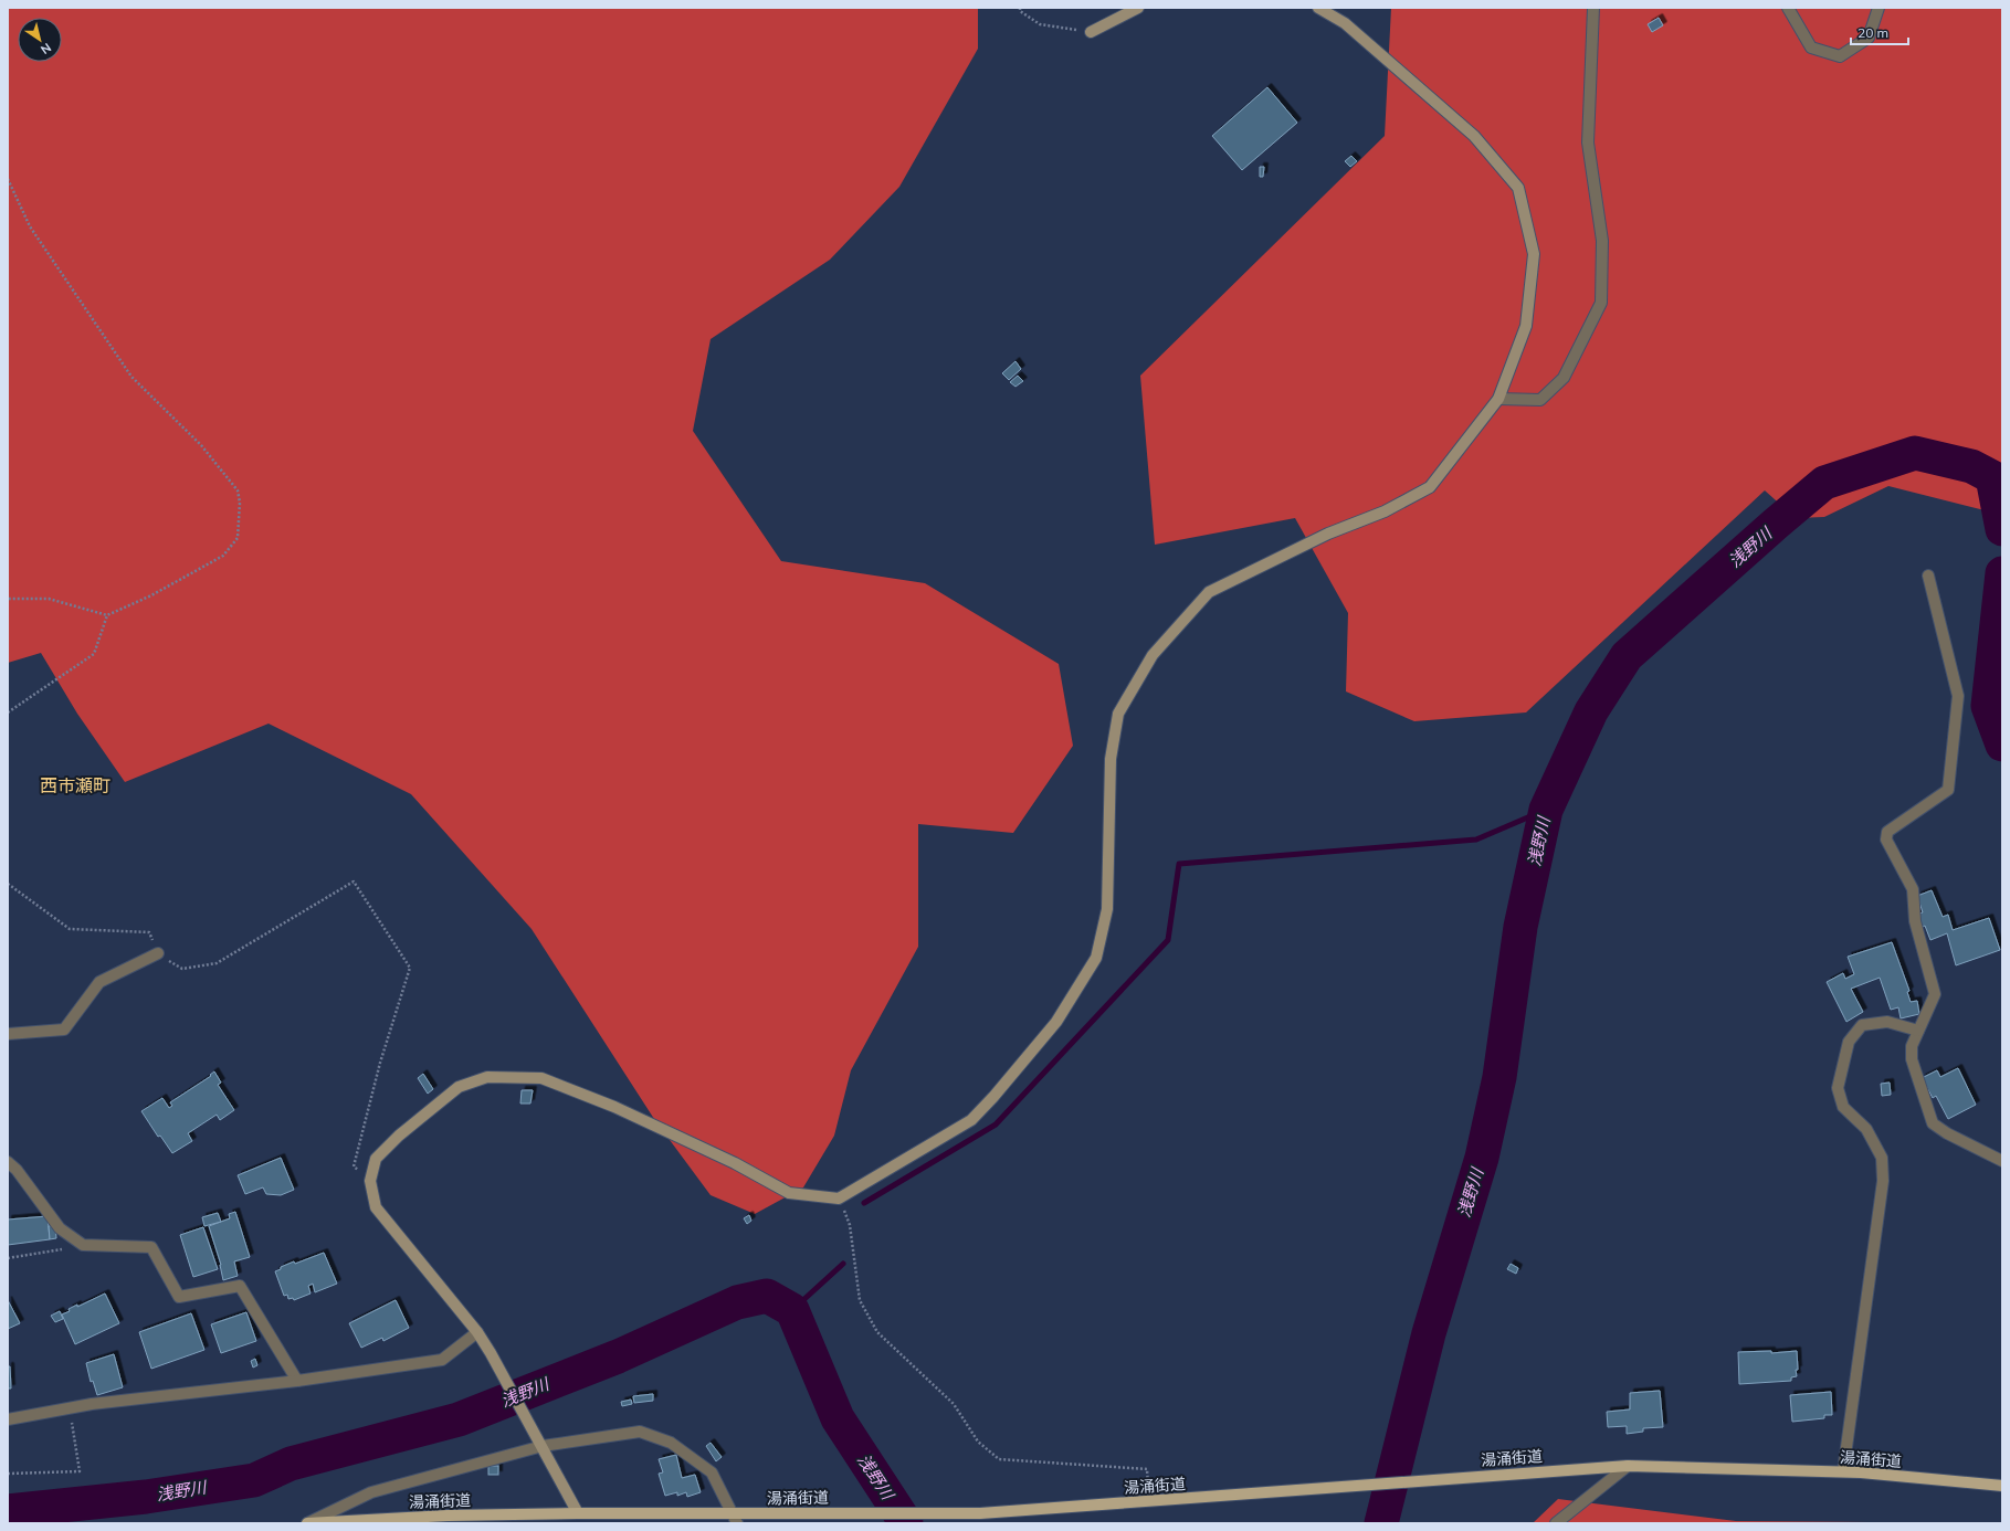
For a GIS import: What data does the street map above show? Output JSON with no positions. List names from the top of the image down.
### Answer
{
  "streets": {
    "main road": ["湯涌街道"]
  },
  "districts": ["西市瀬町"],
  "water": ["浅野川"],
  "scale_bar": "20 m",
  "north": "bottom right"
}
